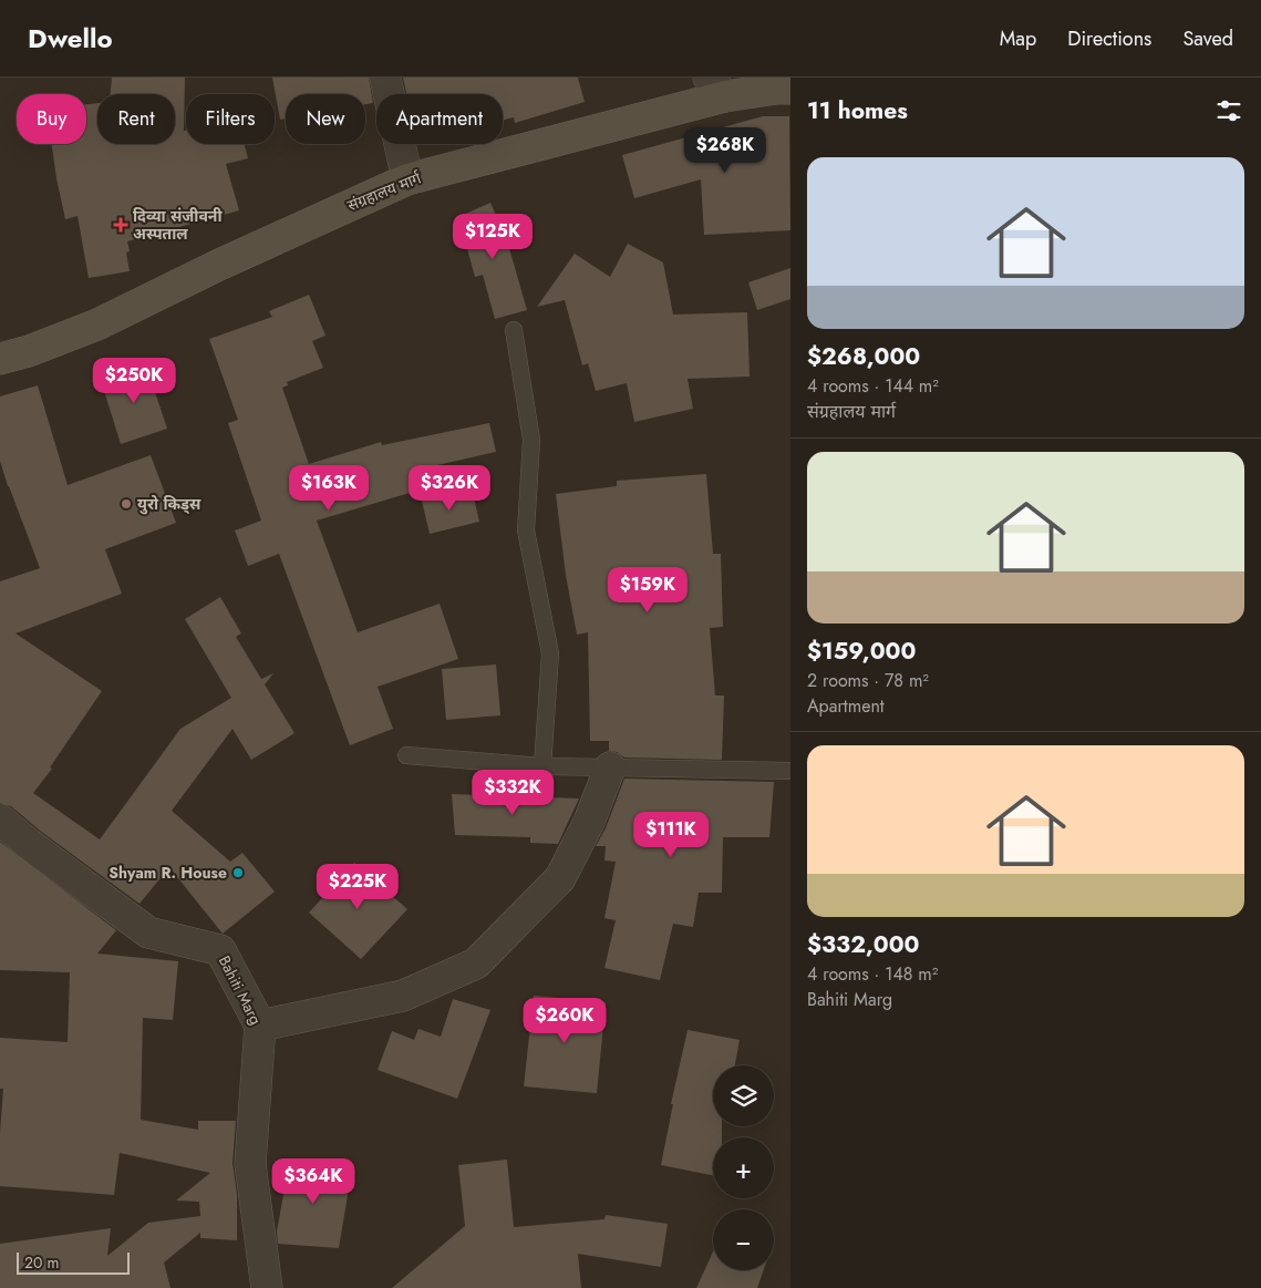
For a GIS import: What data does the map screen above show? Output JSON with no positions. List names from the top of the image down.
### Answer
{
  "streets": {
    "main road": ["संग्रहालय मार्ग"],
    "street": ["Bahiti Marg"]
  },
  "places": {
    "health": ["दिव्या संजीवनी अस्पताल"],
    "other": ["युरो किड्स", "Shyam R. House"]
  },
  "scale_bar": "20 m",
  "page": {
    "header": "Dwello",
    "nav": ["Map", "Directions", "Saved"],
    "heading": "11 homes",
    "chip": [
      "Buy",
      "Rent",
      "Filters",
      "New",
      "Apartment"
    ],
    "price": [
      "$268K",
      "$125K",
      "$250K",
      "$163K",
      "$326K",
      "$159K",
      "$332K",
      "$111K",
      "$225K",
      "$260K",
      "$364K"
    ],
    "list": [
      {
        "name": "$268,000",
        "note": "4 rooms · 144 m² · संग्रहालय मार्ग"
      },
      {
        "name": "$159,000",
        "note": "2 rooms · 78 m² · Apartment"
      },
      {
        "name": "$332,000",
        "note": "4 rooms · 148 m² · Bahiti Marg"
      }
    ],
    "map_buttons": ["+", "−"],
    "scale": "20 m"
  }
}
